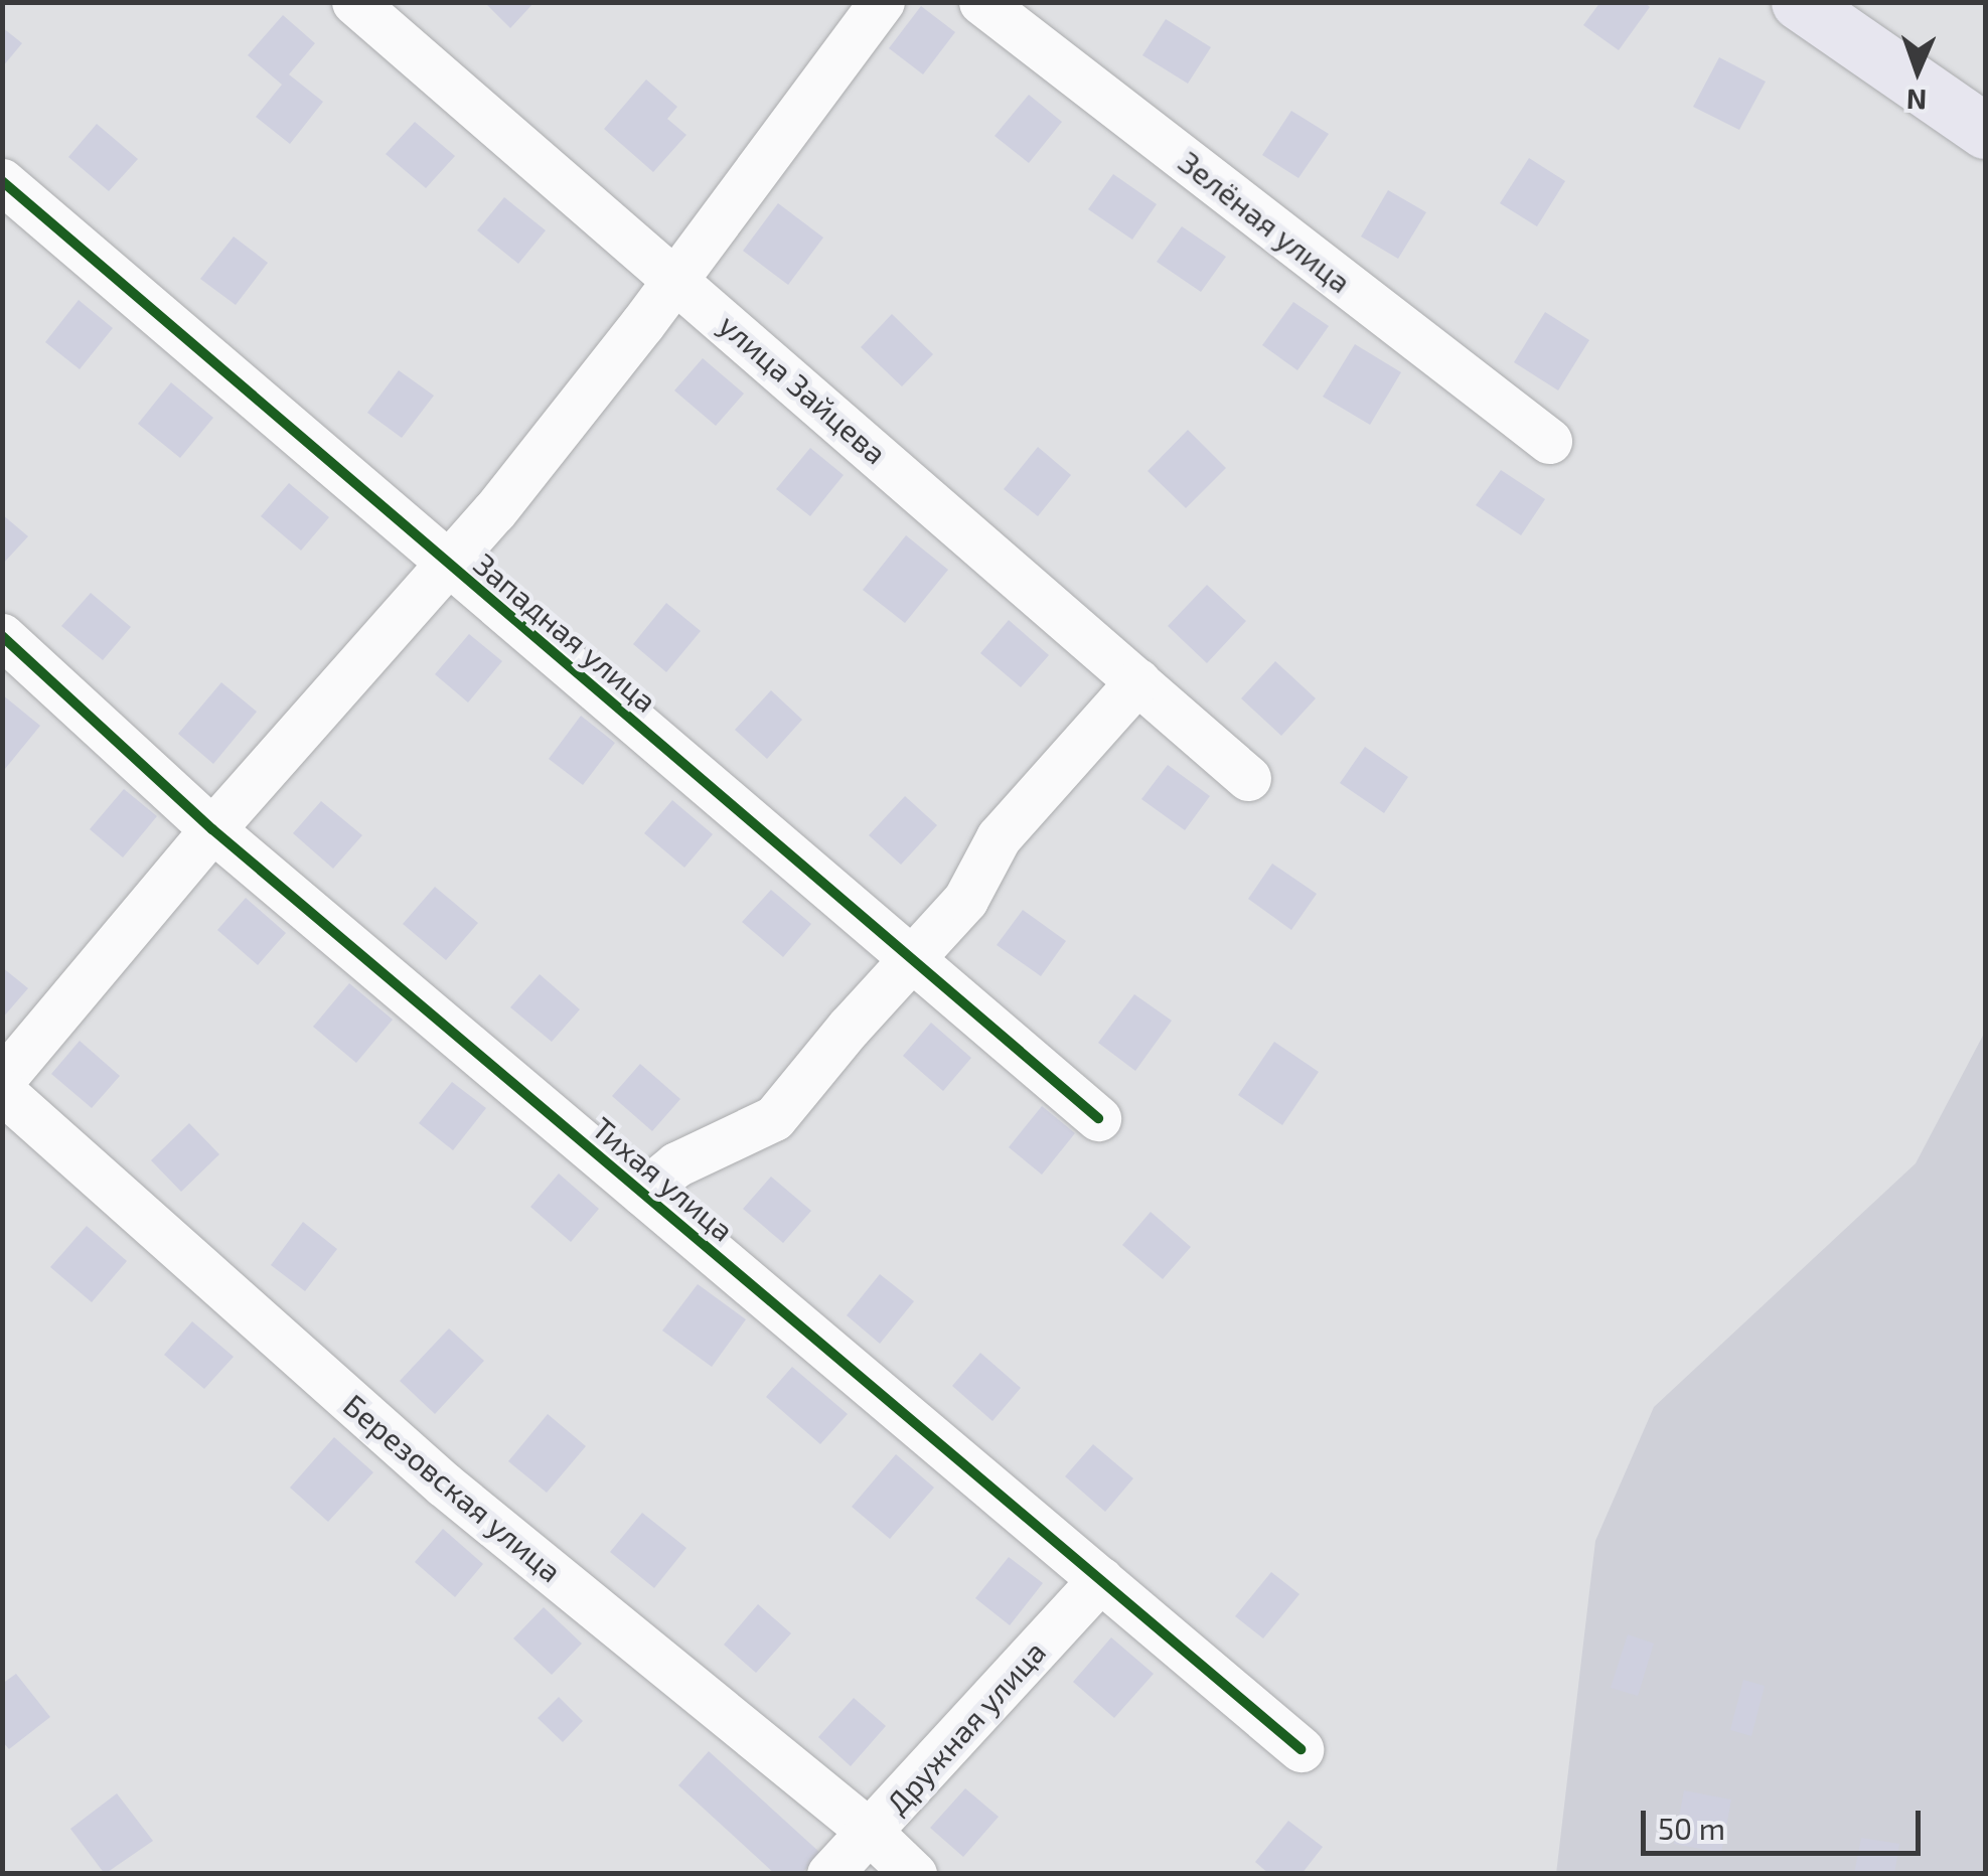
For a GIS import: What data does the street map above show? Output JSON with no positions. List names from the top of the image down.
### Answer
{
  "streets": {
    "street": [
      "Зелёная улица",
      "улица Зайцева",
      "Западная улица",
      "Тихая улица",
      "Березовская улица",
      "Дружная улица"
    ]
  },
  "crossings": [
    ["Тихая улица", "Дружная улица"],
    ["Березовская улица", "Дружная улица"]
  ],
  "scale_bar": "50 m",
  "north": "bottom"
}
